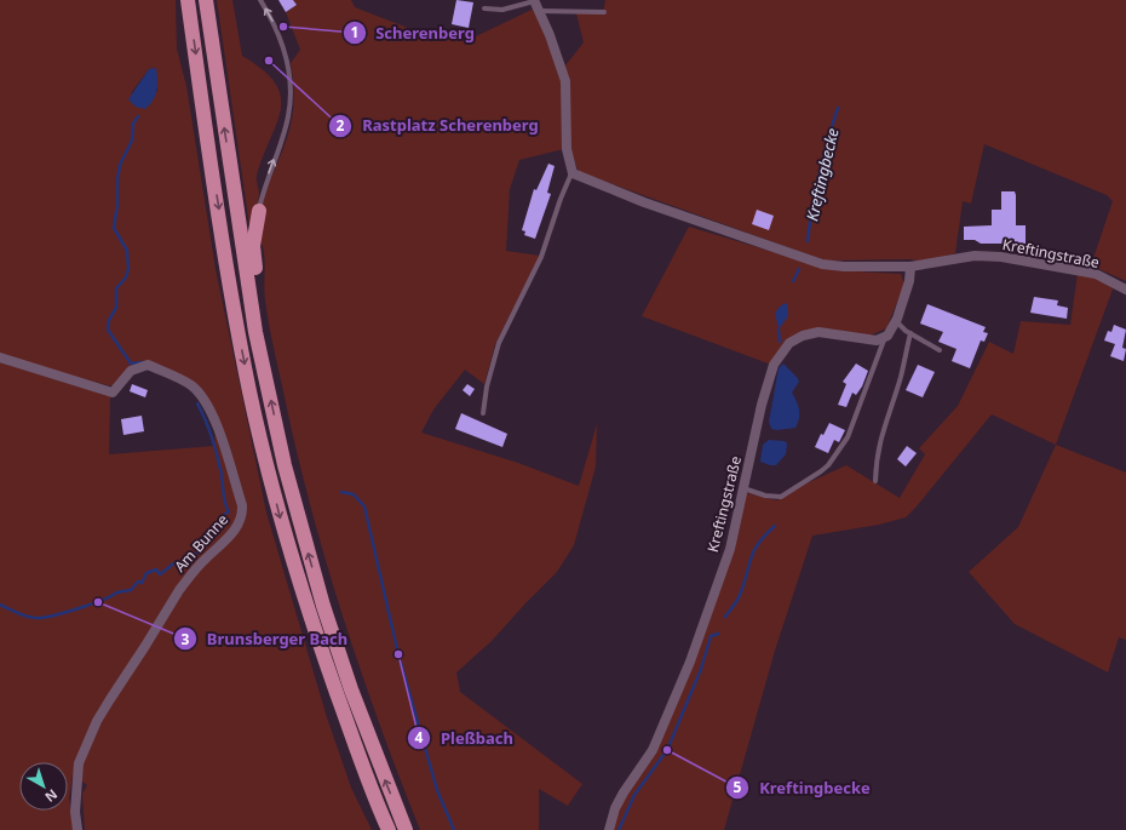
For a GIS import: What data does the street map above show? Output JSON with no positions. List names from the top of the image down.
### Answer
{
  "streets": {
    "street": ["Kreftingstraße", "Am Bunne"]
  },
  "water": ["Kreftingbecke"],
  "places": [
    "Scherenberg",
    "Rastplatz Scherenberg",
    "Brunsberger Bach",
    "Pleßbach",
    "Kreftingbecke"
  ],
  "north": "bottom right"
}
